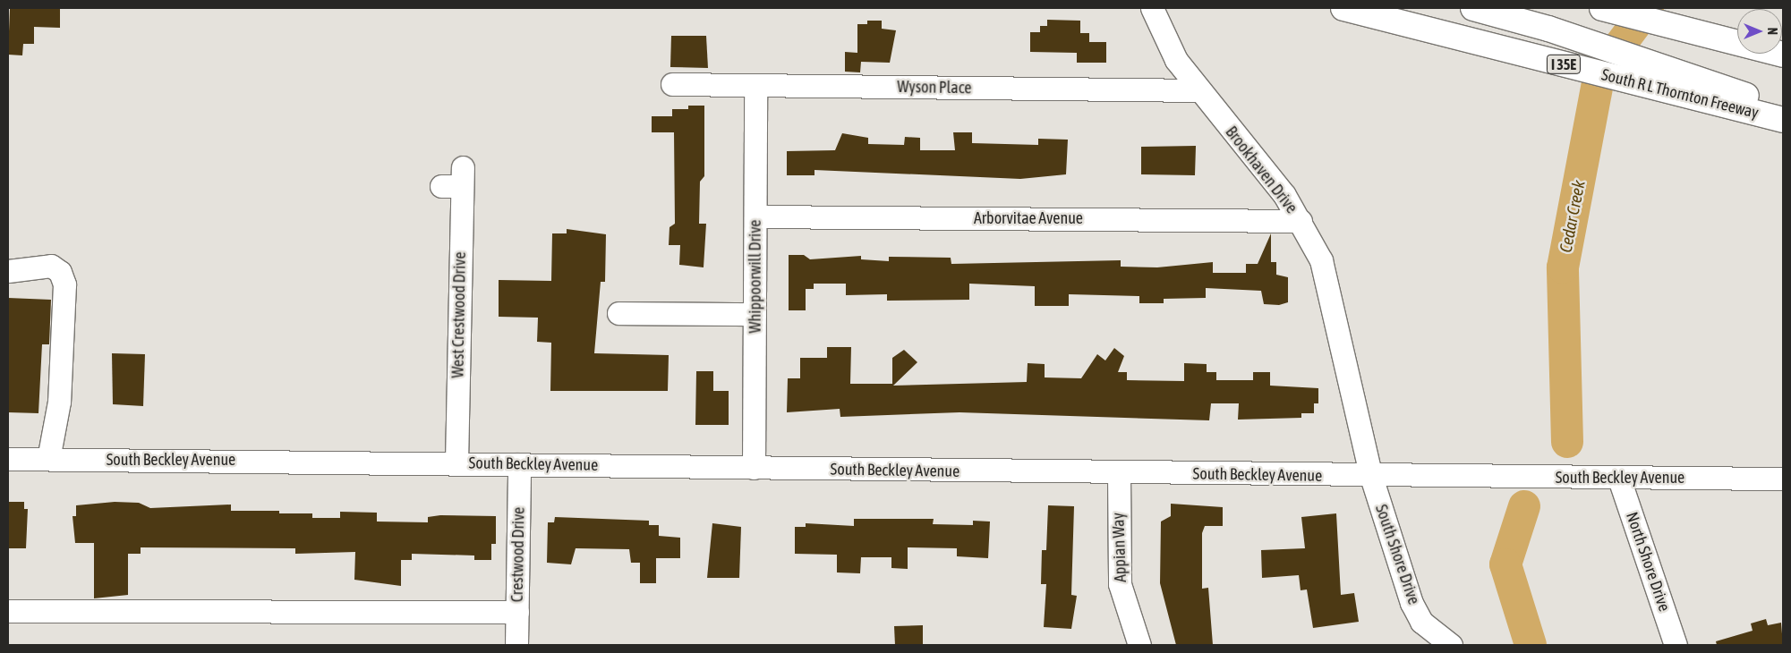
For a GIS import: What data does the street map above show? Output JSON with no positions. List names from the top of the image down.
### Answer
{
  "streets": {
    "highway": ["I 35E", "South R L Thornton Freeway"],
    "street": [
      "Wyson Place",
      "Brookhaven Drive",
      "Arborvitae Avenue",
      "Whippoorwill Drive",
      "West Crestwood Drive",
      "South Beckley Avenue",
      "Appian Way",
      "Crestwood Drive",
      "South Shore Drive",
      "North Shore Drive"
    ]
  },
  "crossings": [
    ["Wyson Place", "Brookhaven Drive"],
    ["Wyson Place", "Whippoorwill Drive"],
    ["Brookhaven Drive", "Arborvitae Avenue"],
    ["Brookhaven Drive", "South Beckley Avenue"],
    ["Brookhaven Drive", "South Shore Drive"],
    ["Arborvitae Avenue", "Whippoorwill Drive"],
    ["Whippoorwill Drive", "South Beckley Avenue"],
    ["West Crestwood Drive", "South Beckley Avenue"],
    ["South Beckley Avenue", "Appian Way"],
    ["South Beckley Avenue", "Crestwood Drive"],
    ["South Beckley Avenue", "South Shore Drive"],
    ["South Beckley Avenue", "North Shore Drive"]
  ],
  "water": ["Cedar Creek"],
  "north": "right"
}
